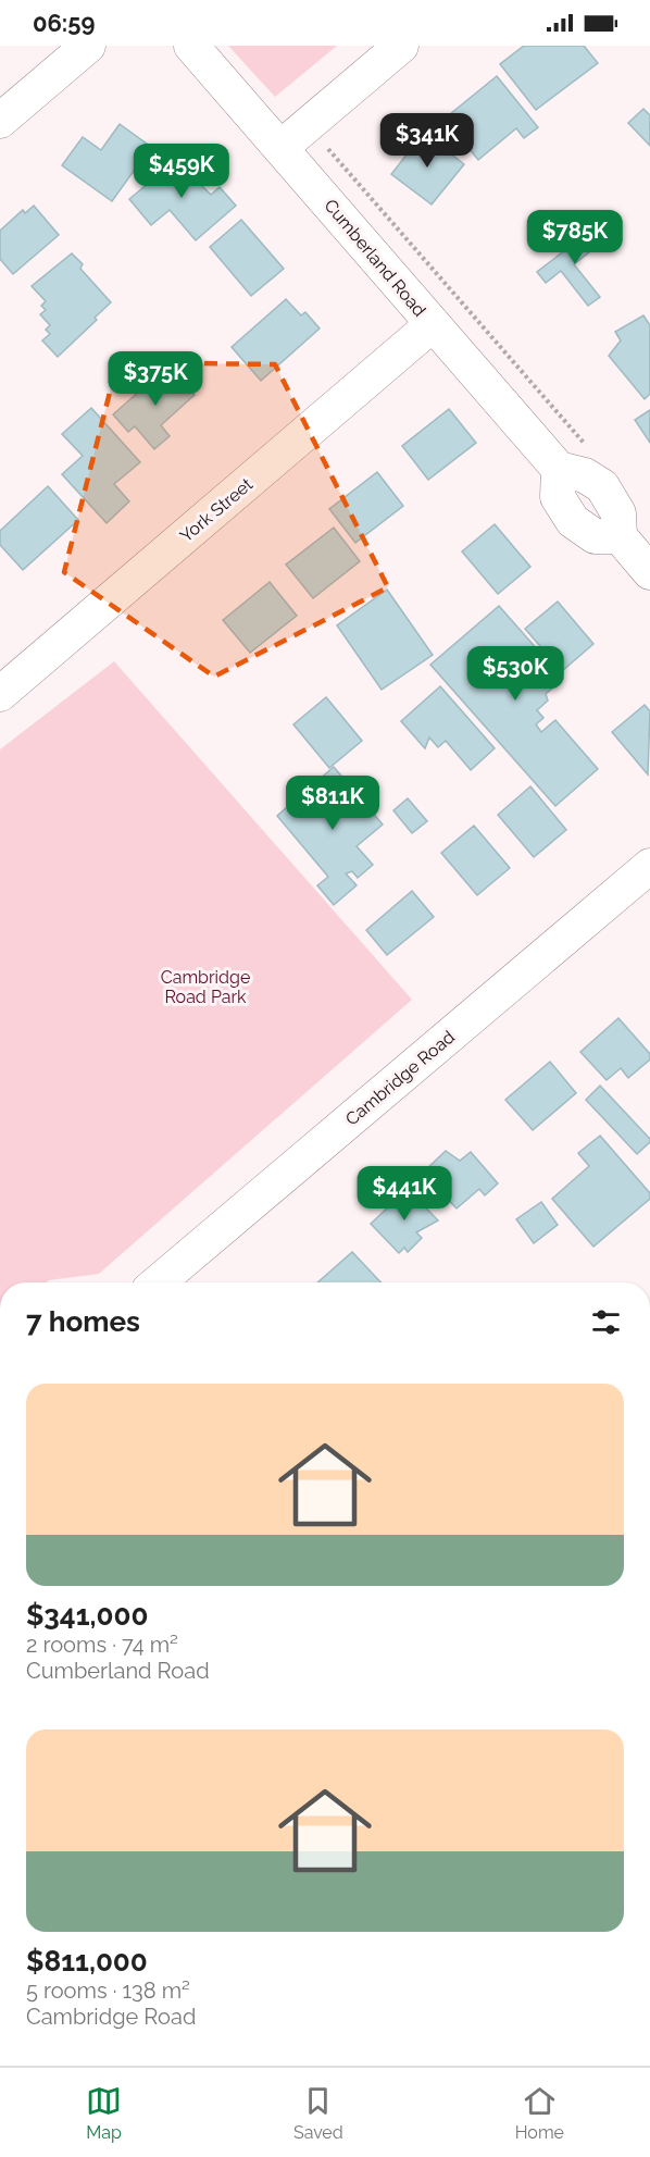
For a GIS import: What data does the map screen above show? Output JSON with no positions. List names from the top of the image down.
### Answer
{
  "streets": {
    "street": ["Cumberland Road", "York Street", "Cambridge Road"]
  },
  "crossings": [
    ["Cumberland Road", "York Street"]
  ],
  "parks": ["Cambridge Road Park"],
  "page": {
    "status": "06:59",
    "price": [
      "$341K",
      "$459K",
      "$785K",
      "$375K",
      "$530K",
      "$811K",
      "$441K"
    ],
    "heading": "7 homes",
    "list": [
      {
        "name": "$341,000",
        "note": "2 rooms · 74 m² · Cumberland Road"
      },
      {
        "name": "$811,000",
        "note": "5 rooms · 138 m² · Cambridge Road"
      }
    ],
    "tabs": ["Map", "Saved", "Home"]
  }
}
